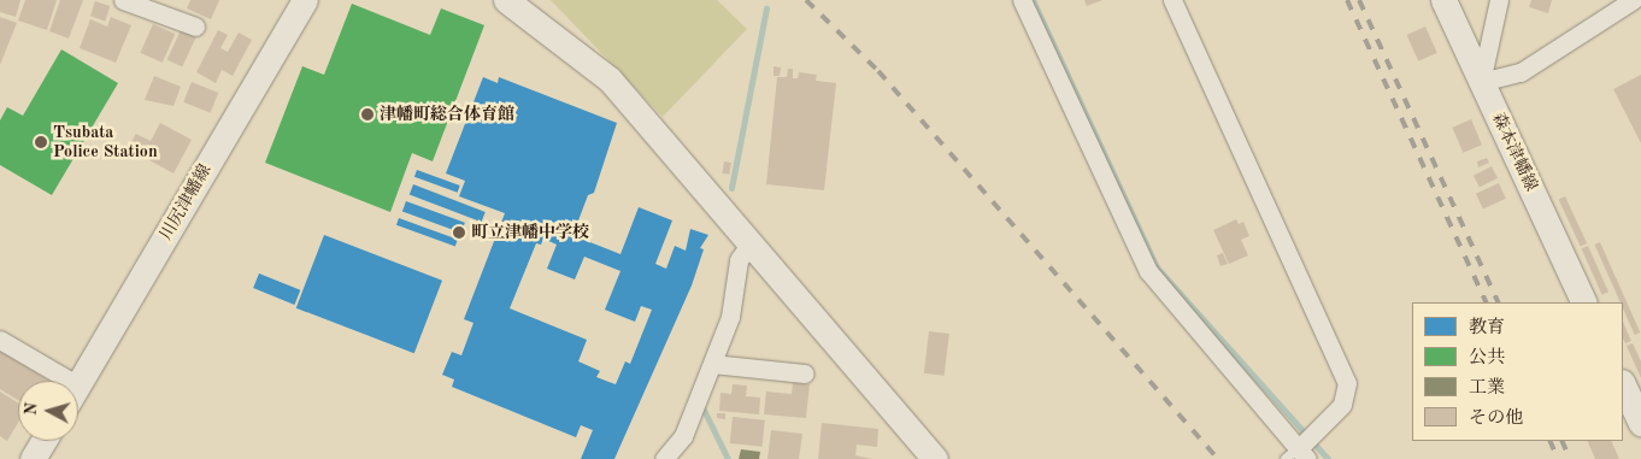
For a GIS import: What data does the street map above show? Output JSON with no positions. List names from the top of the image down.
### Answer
{
  "streets": {
    "main road": ["森本津幡線", "川尻津幡線"]
  },
  "places": ["津幡町総合体育館", "Tsubata Police Station", "町立津幡中学校"],
  "legend": [
    "教育",
    "公共",
    "工業",
    "その他"
  ],
  "north": "left"
}
